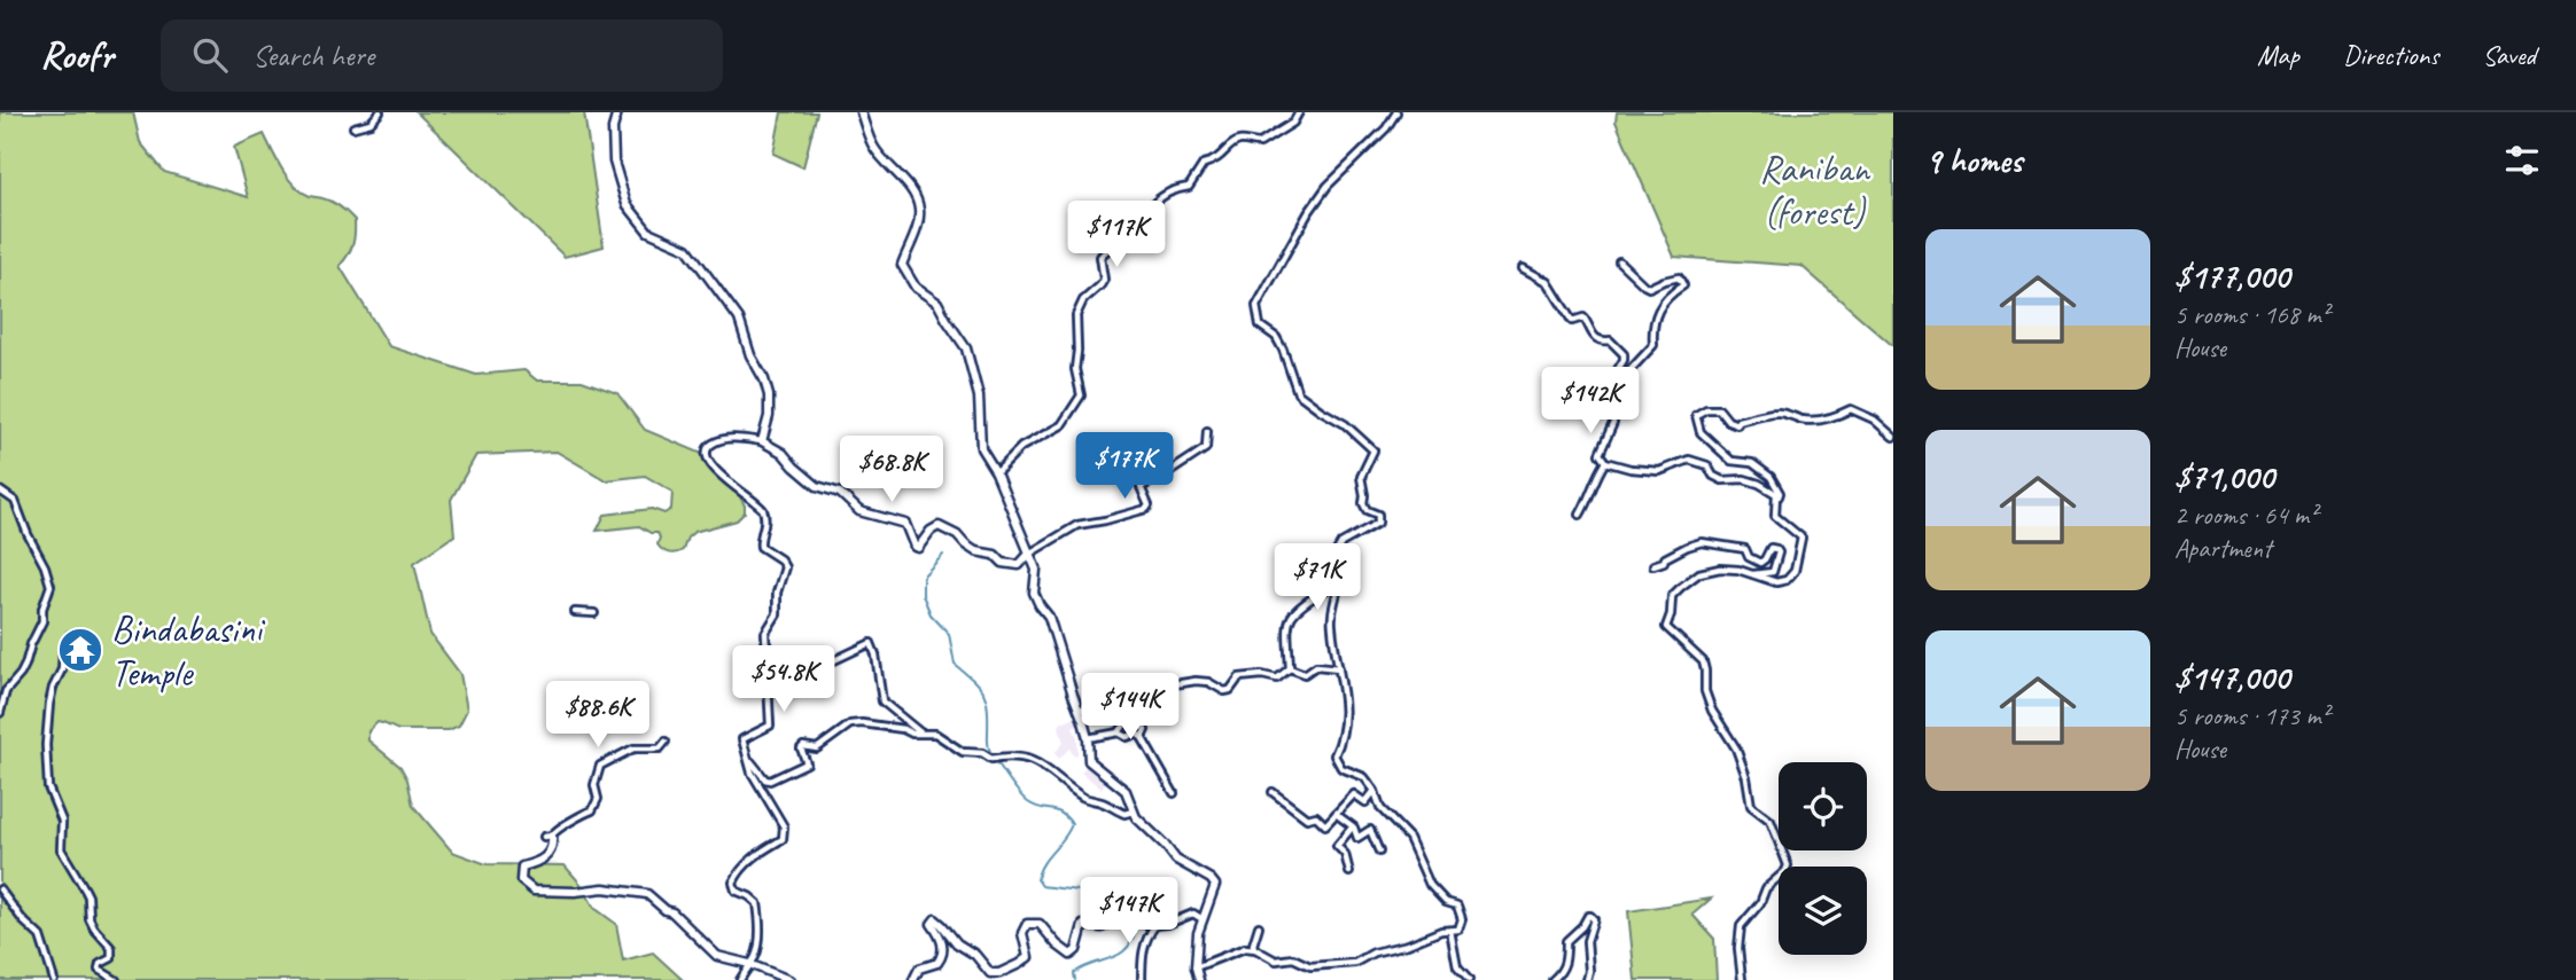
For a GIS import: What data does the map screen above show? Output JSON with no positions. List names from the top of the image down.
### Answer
{
  "parks": ["Raniban (forest)"],
  "places": {
    "temple": ["Bindabasini Temple"]
  },
  "page": {
    "header": "Roofr",
    "search": "Search here",
    "nav": ["Map", "Directions", "Saved"],
    "heading": "9 homes",
    "price": [
      "$117K",
      "$142K",
      "$177K",
      "$68.8K",
      "$71K",
      "$54.8K",
      "$144K",
      "$88.6K",
      "$147K"
    ],
    "list": [
      {
        "name": "$177,000",
        "note": "5 rooms · 168 m² · House"
      },
      {
        "name": "$71,000",
        "note": "2 rooms · 64 m² · Apartment"
      },
      {
        "name": "$147,000",
        "note": "5 rooms · 173 m² · House"
      }
    ]
  }
}
